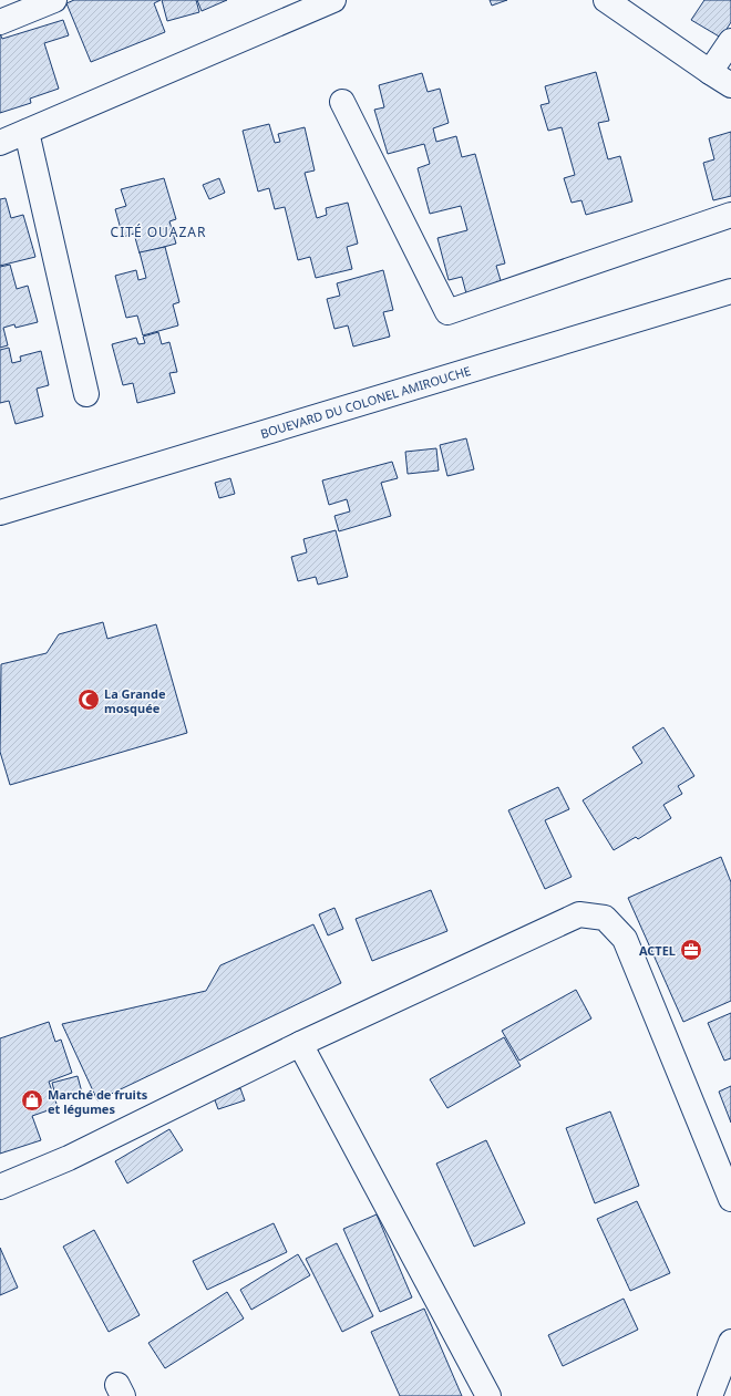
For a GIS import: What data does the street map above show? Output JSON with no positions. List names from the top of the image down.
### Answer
{
  "streets": {
    "street": ["BOUEVARD DU COLONEL AMIROUCHE"]
  },
  "districts": ["CITÉ OUAZAR"],
  "places": {
    "mosque": ["La Grande mosquée"],
    "office": ["ACTEL"],
    "shop": ["Marché de fruits et légumes"]
  }
}
